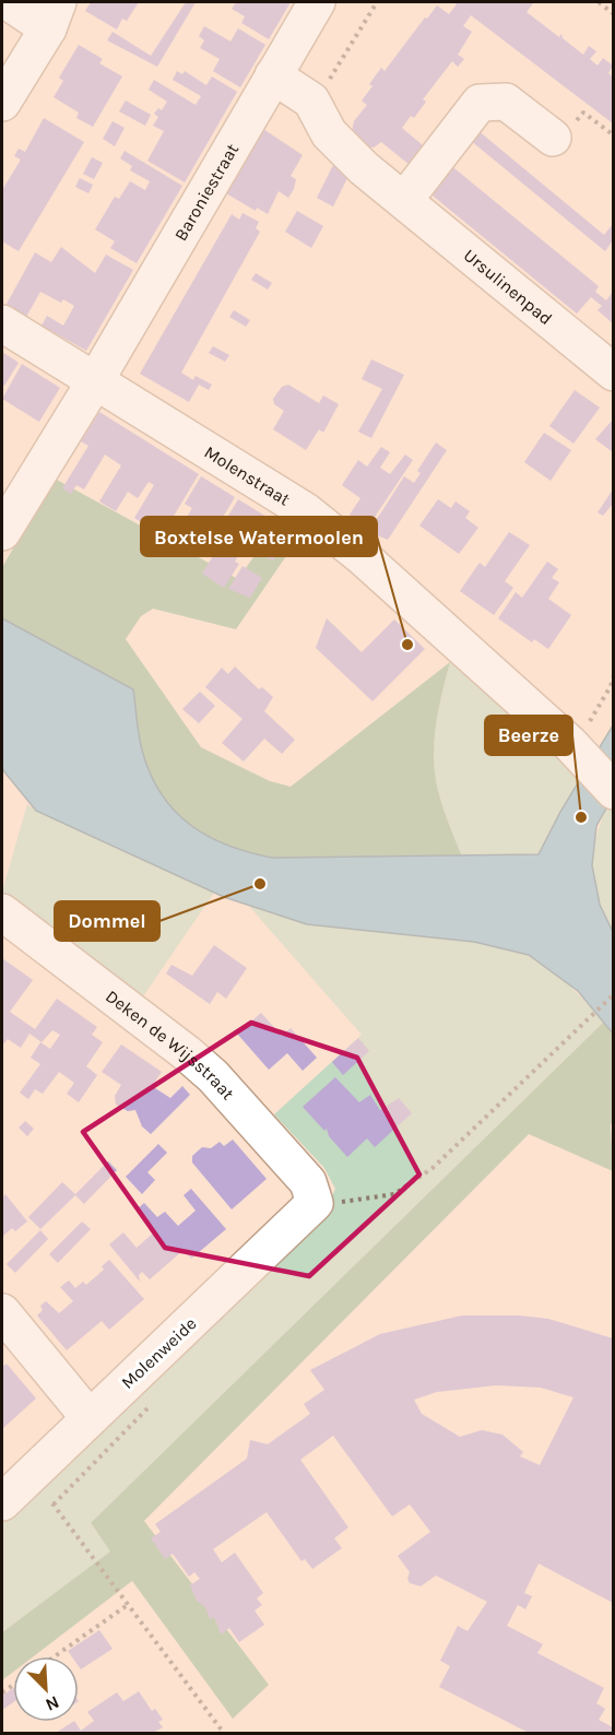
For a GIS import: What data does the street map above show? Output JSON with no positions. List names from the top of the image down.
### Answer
{
  "streets": {
    "street": [
      "Baroniestraat",
      "Ursulinenpad",
      "Molenstraat",
      "Deken de Wijsstraat",
      "Molenweide"
    ]
  },
  "crossings": [
    ["Baroniestraat", "Ursulinenpad"],
    ["Baroniestraat", "Molenstraat"],
    ["Deken de Wijsstraat", "Molenweide"]
  ],
  "places": ["Boxtelse Watermoolen", "Beerze", "Dommel"],
  "north": "bottom right"
}
